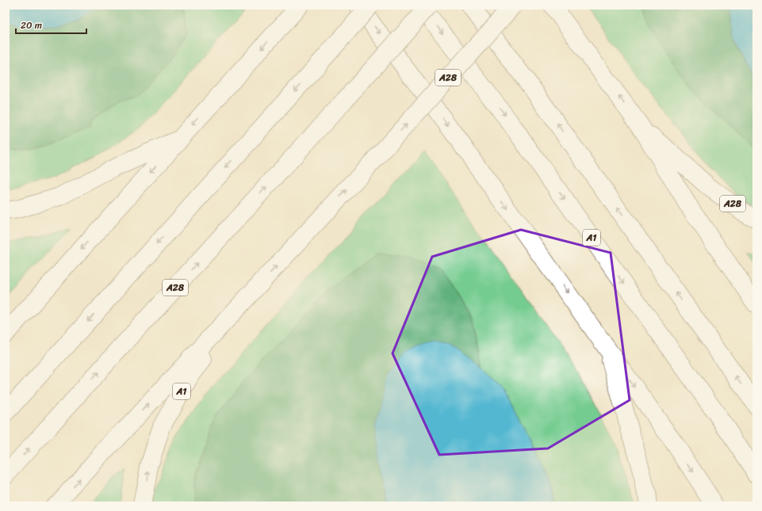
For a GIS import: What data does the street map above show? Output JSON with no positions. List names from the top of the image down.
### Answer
{
  "streets": {
    "highway": ["A28", "A1"]
  },
  "crossings": [
    ["A28", "A1"]
  ],
  "scale_bar": "20 m"
}
